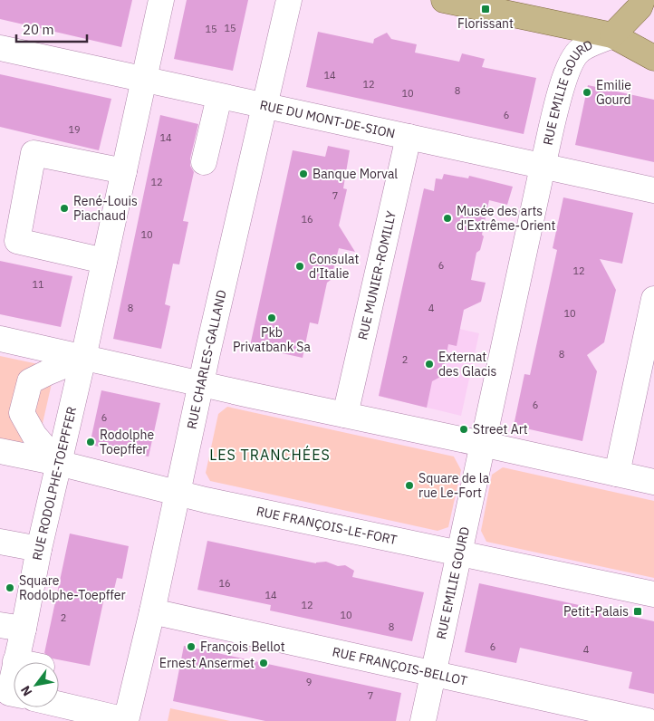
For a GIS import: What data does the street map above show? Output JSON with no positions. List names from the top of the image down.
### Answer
{
  "streets": {
    "street": [
      "RUE EMILIE GOURD",
      "RUE DU MONT-DE-SION",
      "RUE MUNIER-ROMILLY",
      "RUE CHARLES-GALLAND",
      "RUE RODOLPHE-TOEPFFER",
      "RUE FRANÇOIS-LE-FORT",
      "RUE FRANÇOIS-BELLOT"
    ]
  },
  "crossings": [
    ["RUE EMILIE GOURD", "RUE DU MONT-DE-SION"],
    ["RUE EMILIE GOURD", "RUE FRANÇOIS-LE-FORT"],
    ["RUE EMILIE GOURD", "RUE FRANÇOIS-BELLOT"],
    ["RUE DU MONT-DE-SION", "RUE MUNIER-ROMILLY"],
    ["RUE DU MONT-DE-SION", "RUE CHARLES-GALLAND"],
    ["RUE DU MONT-DE-SION", "RUE RODOLPHE-TOEPFFER"],
    ["RUE CHARLES-GALLAND", "RUE FRANÇOIS-LE-FORT"],
    ["RUE CHARLES-GALLAND", "RUE FRANÇOIS-BELLOT"],
    ["RUE RODOLPHE-TOEPFFER", "RUE FRANÇOIS-LE-FORT"]
  ],
  "districts": ["LES TRANCHÉES"],
  "places": {
    "transit": ["Florissant", "Petit-Palais"],
    "other": [
      "Emilie Gourd",
      "Banque Morval",
      "René-Louis Piachaud",
      "Musée des arts d'Extrême-Orient",
      "Consulat d'Italie",
      "Pkb Privatbank Sa",
      "Externat des Glacis",
      "Street Art",
      "Rodolphe Toepffer",
      "Square de la rue Le-Fort",
      "Square Rodolphe-Toepffer",
      "François Bellot",
      "Ernest Ansermet"
    ]
  },
  "house_numbers": [
    "15",
    "15",
    "14",
    "12",
    "8",
    "10",
    "6",
    "19",
    "14",
    "12",
    "7",
    "16",
    "10",
    "6",
    "12",
    "11",
    "8",
    "4",
    "10",
    "8",
    "2",
    "6",
    "6",
    "16",
    "14",
    "12",
    "10",
    "2",
    "8",
    "6",
    "4",
    "9",
    "7"
  ],
  "scale_bar": "20 m",
  "north": "bottom left"
}
